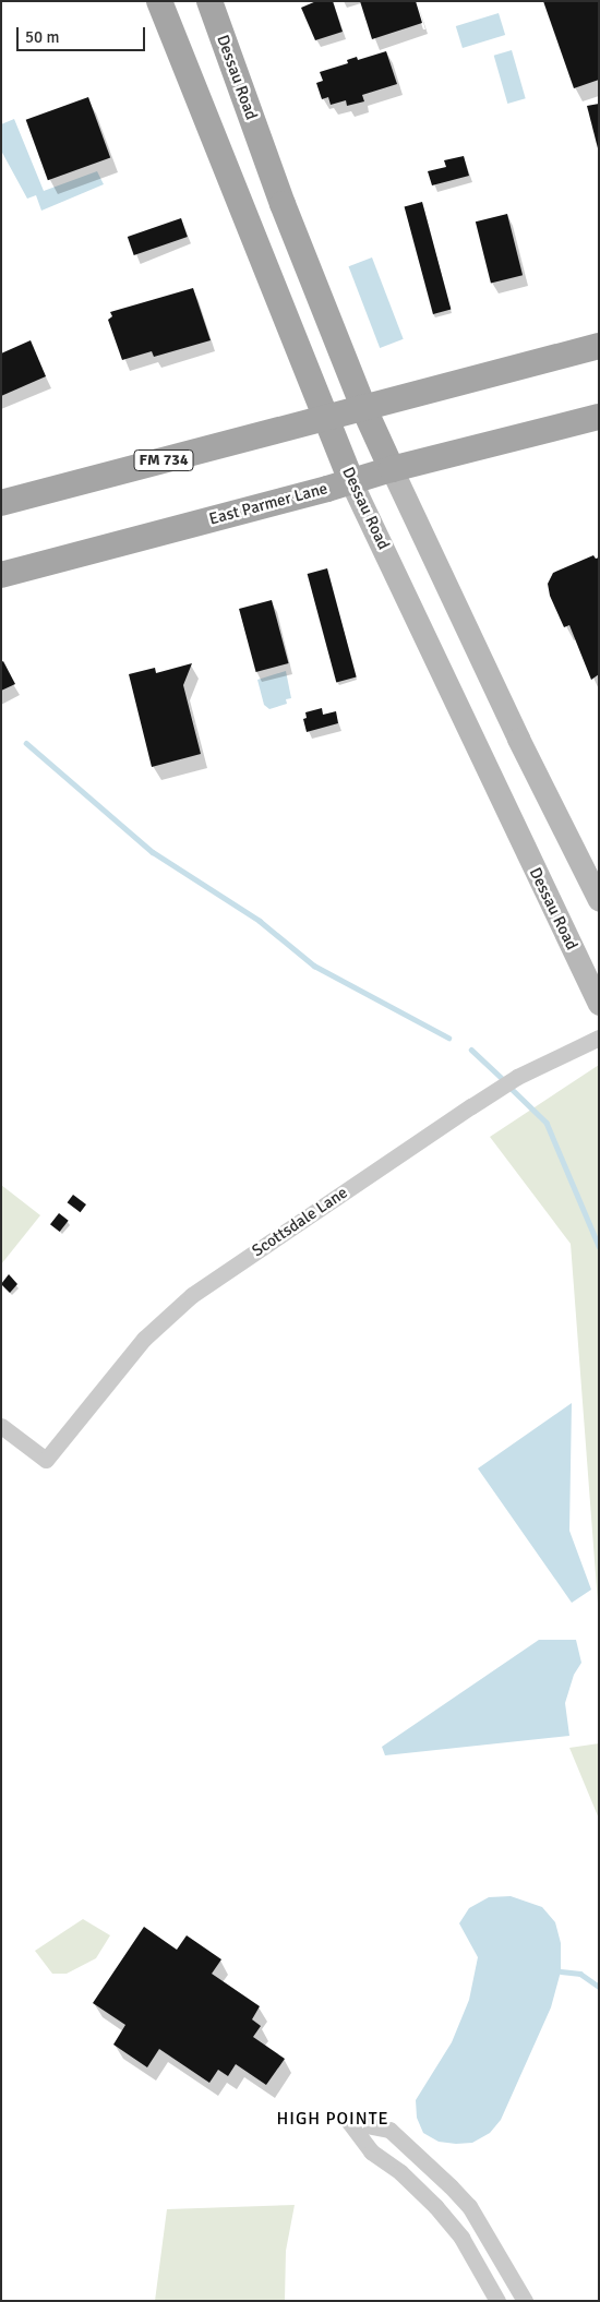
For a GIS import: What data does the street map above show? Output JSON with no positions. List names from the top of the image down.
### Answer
{
  "streets": {
    "main road": ["Dessau Road", "FM 734", "East Parmer Lane"],
    "street": ["Scottsdale Lane"]
  },
  "crossings": [
    ["Dessau Road", "FM 734"],
    ["Dessau Road", "East Parmer Lane"]
  ],
  "districts": ["HIGH POINTE"],
  "scale_bar": "50 m"
}
